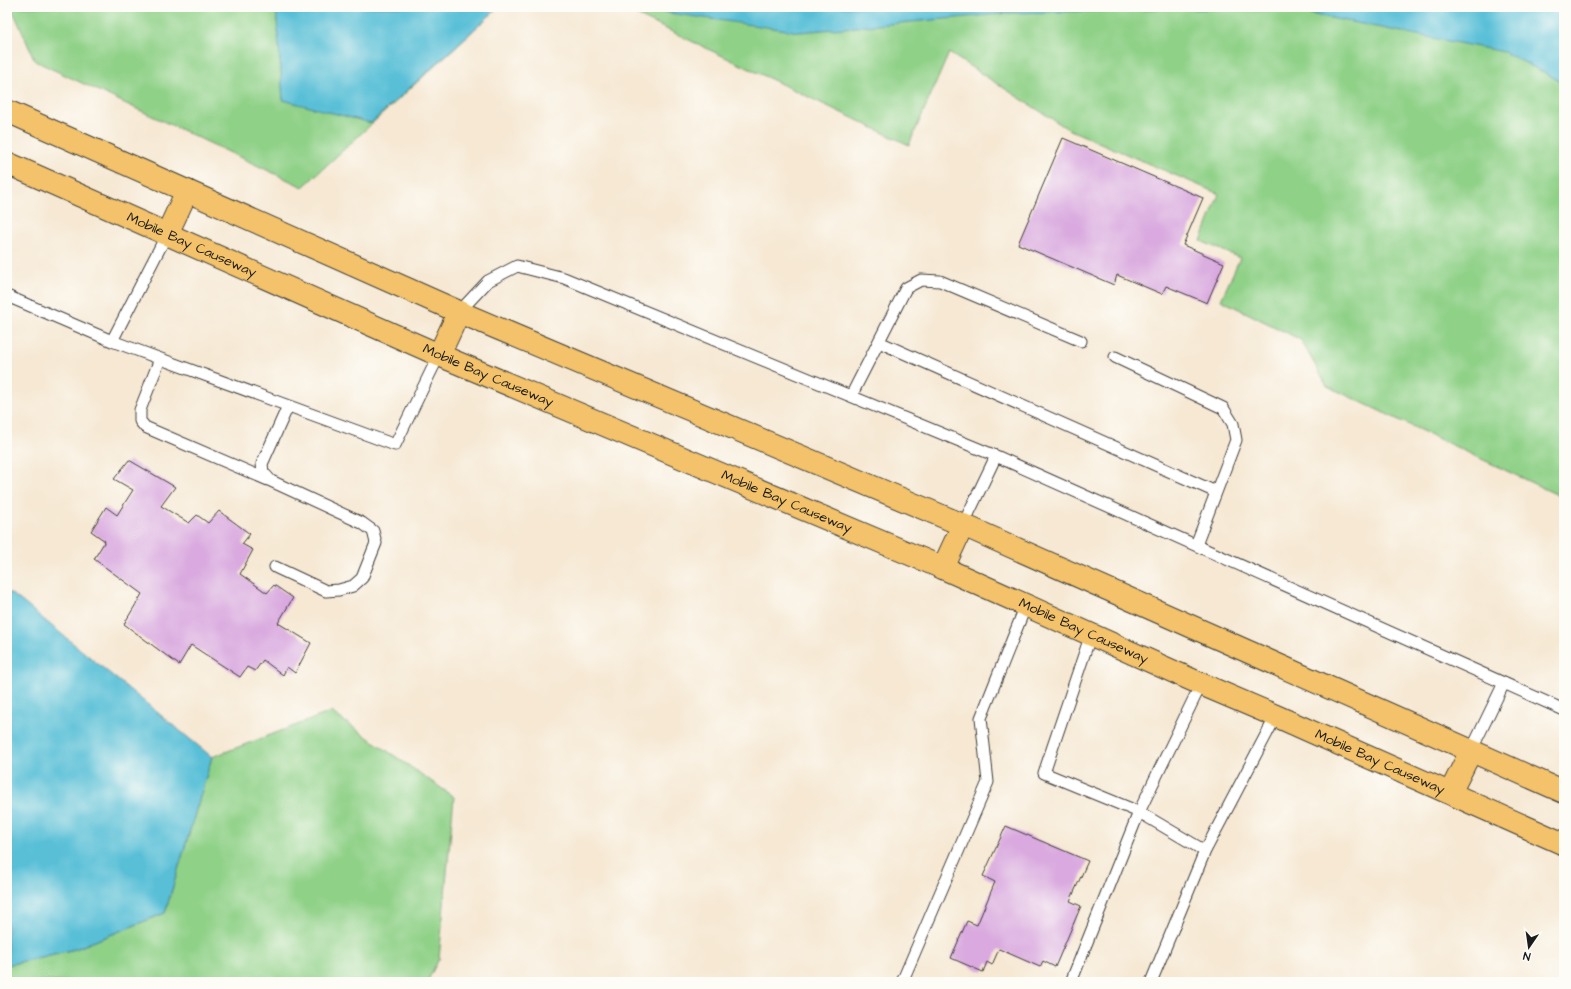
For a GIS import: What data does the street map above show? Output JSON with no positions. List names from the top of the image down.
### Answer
{
  "streets": {
    "main road": ["Mobile Bay Causeway"]
  },
  "north": "bottom"
}
